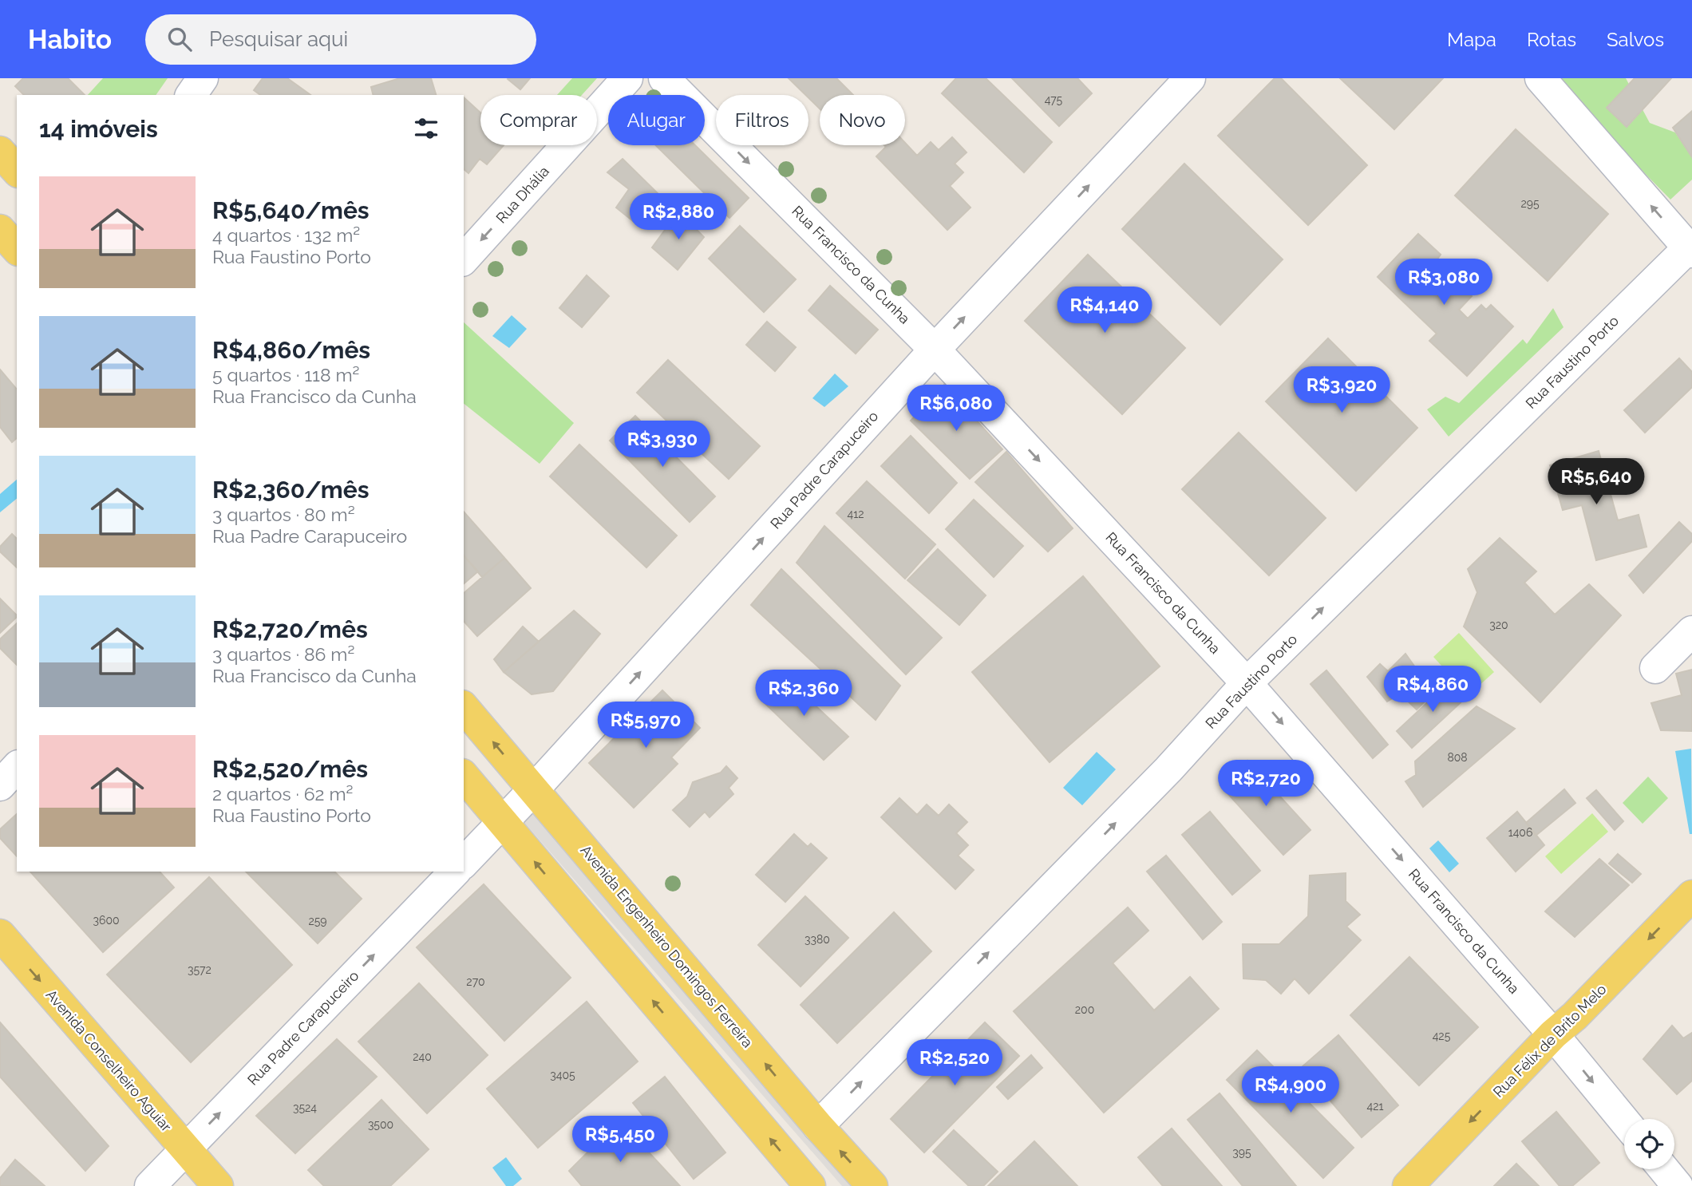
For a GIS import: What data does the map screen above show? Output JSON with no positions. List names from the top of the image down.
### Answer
{
  "streets": {
    "main road": ["Avenida Engenheiro Domingos Ferreira", "Rua Félix de Brito Melo", "Avenida Conselheiro Aguiar"],
    "street": [
      "Rua Dhália",
      "Rua Francisco da Cunha",
      "Rua Faustino Porto",
      "Rua Padre Carapuceiro"
    ]
  },
  "crossings": [
    ["Rua Francisco da Cunha", "Rua Faustino Porto"],
    ["Rua Francisco da Cunha", "Rua Padre Carapuceiro"],
    ["Rua Francisco da Cunha", "Rua Félix de Brito Melo"],
    ["Rua Faustino Porto", "Avenida Engenheiro Domingos Ferreira"],
    ["Rua Padre Carapuceiro", "Avenida Engenheiro Domingos Ferreira"],
    ["Rua Padre Carapuceiro", "Avenida Conselheiro Aguiar"]
  ],
  "one_way": [
    "Rua Dhália",
    "Rua Francisco da Cunha",
    "Rua Faustino Porto",
    "Rua Padre Carapuceiro",
    "Rua Félix de Brito Melo",
    "Avenida Conselheiro Aguiar"
  ],
  "house_numbers": [
    "475",
    "295",
    "412",
    "320",
    "808",
    "1406",
    "3600",
    "259",
    "3380",
    "3572",
    "270",
    "200",
    "425",
    "240",
    "3405",
    "421",
    "3524",
    "3500",
    "395"
  ],
  "page": {
    "header": "Habito",
    "search": "Pesquisar aqui",
    "nav": ["Mapa", "Rotas", "Salvos"],
    "chip": [
      "Comprar",
      "Alugar",
      "Filtros",
      "Novo"
    ],
    "heading": "14 imóveis",
    "list": [
      {
        "name": "R$5,640/mês",
        "note": "4 quartos · 132 m² · Rua Faustino Porto"
      },
      {
        "name": "R$4,860/mês",
        "note": "5 quartos · 118 m² · Rua Francisco da Cunha"
      },
      {
        "name": "R$2,360/mês",
        "note": "3 quartos · 80 m² · Rua Padre Carapuceiro"
      },
      {
        "name": "R$2,720/mês",
        "note": "3 quartos · 86 m² · Rua Francisco da Cunha"
      },
      {
        "name": "R$2,520/mês",
        "note": "2 quartos · 62 m² · Rua Faustino Porto"
      }
    ],
    "price": [
      "R$2,880",
      "R$3,080",
      "R$4,140",
      "R$3,920",
      "R$6,080",
      "R$3,930",
      "R$5,640",
      "R$4,860",
      "R$2,360",
      "R$5,970",
      "R$2,720",
      "R$2,520",
      "R$4,900",
      "R$5,450"
    ]
  }
}
